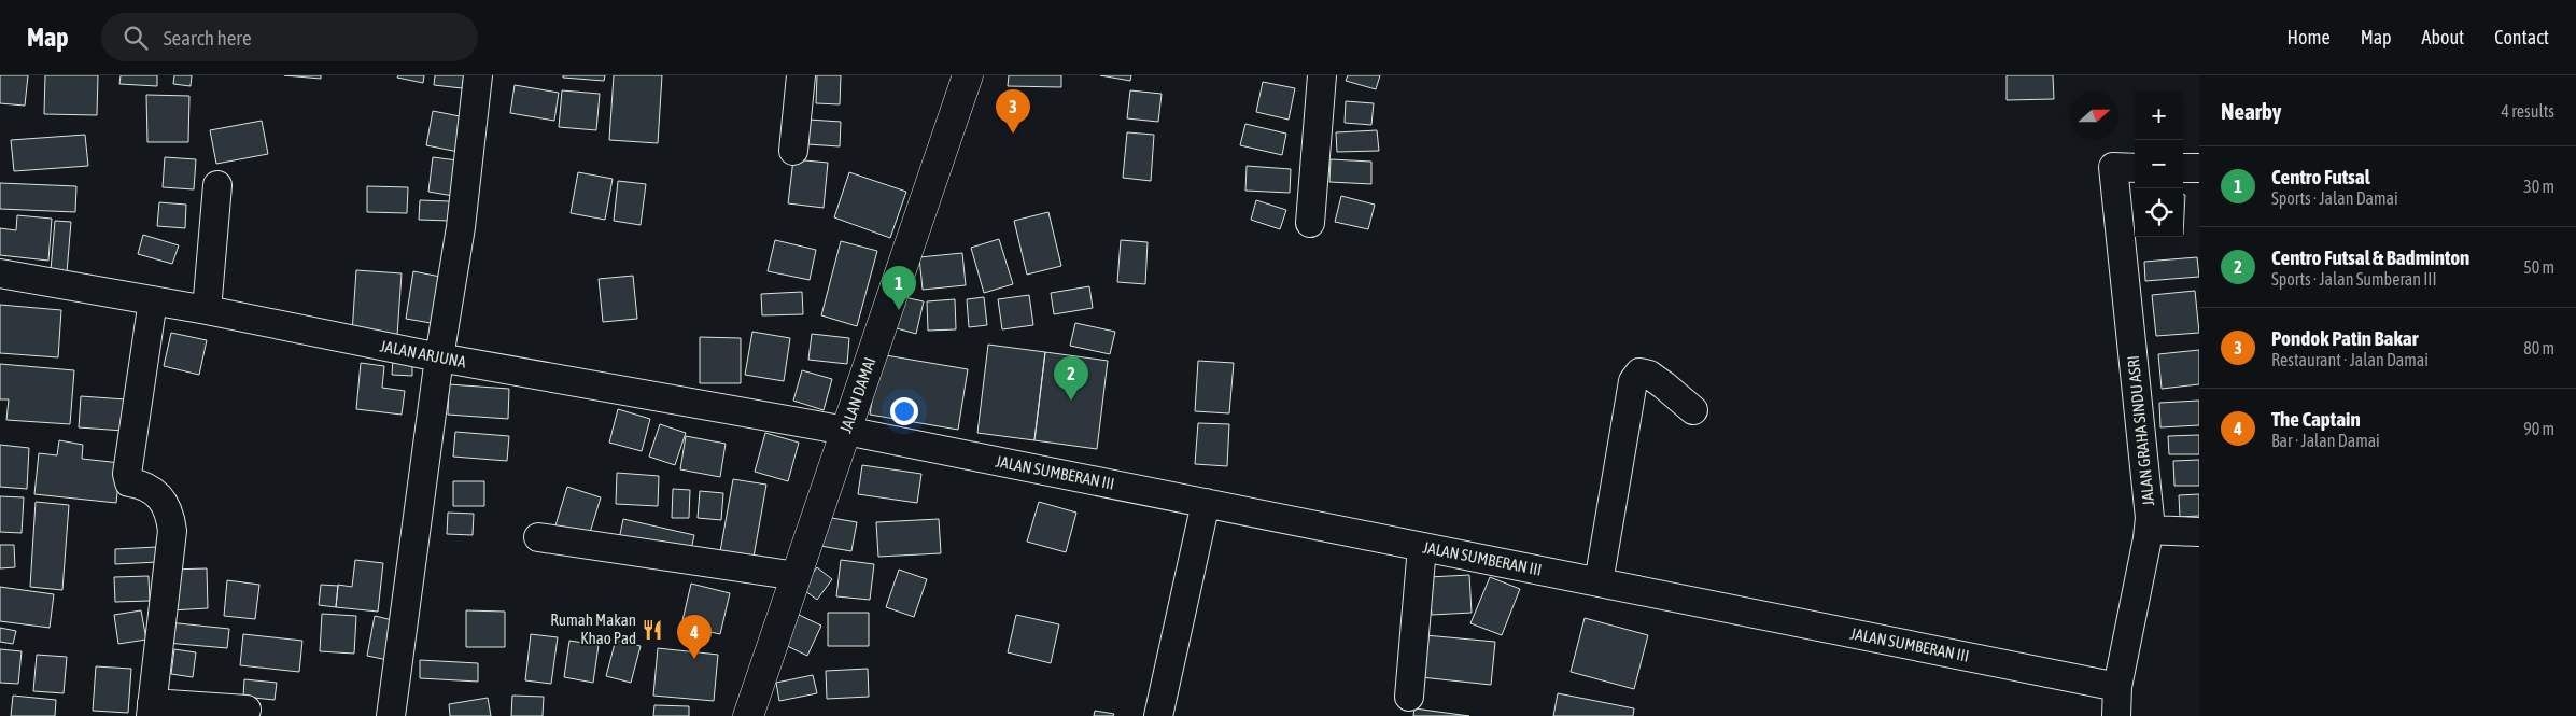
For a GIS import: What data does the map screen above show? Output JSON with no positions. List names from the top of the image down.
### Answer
{
  "streets": {
    "main road": ["JALAN DAMAI"],
    "street": ["JALAN ARJUNA", "JALAN GRAHA SINDU ASRI", "JALAN SUMBERAN III"]
  },
  "crossings": [
    ["JALAN ARJUNA", "JALAN DAMAI"],
    ["JALAN ARJUNA", "JALAN SUMBERAN III"],
    ["JALAN DAMAI", "JALAN SUMBERAN III"],
    ["JALAN GRAHA SINDU ASRI", "JALAN SUMBERAN III"]
  ],
  "places": {
    "restaurant": ["Rumah Makan Khao Pad"]
  },
  "north": "right",
  "page": {
    "header": "Map",
    "search": "Search here",
    "nav": [
      "Home",
      "Map",
      "About",
      "Contact"
    ],
    "heading": ["Nearby", "4 results"],
    "pins": [
      "3",
      "1",
      "2",
      "4"
    ],
    "map_buttons": ["+", "−"],
    "list": [
      {
        "mark": "1",
        "name": "Centro Futsal",
        "note": "Sports · Jalan Damai",
        "value": "30 m"
      },
      {
        "mark": "2",
        "name": "Centro Futsal & Badminton",
        "note": "Sports · Jalan Sumberan III",
        "value": "50 m"
      },
      {
        "mark": "3",
        "name": "Pondok Patin Bakar",
        "note": "Restaurant · Jalan Damai",
        "value": "80 m"
      },
      {
        "mark": "4",
        "name": "The Captain",
        "note": "Bar · Jalan Damai",
        "value": "90 m"
      }
    ]
  }
}
